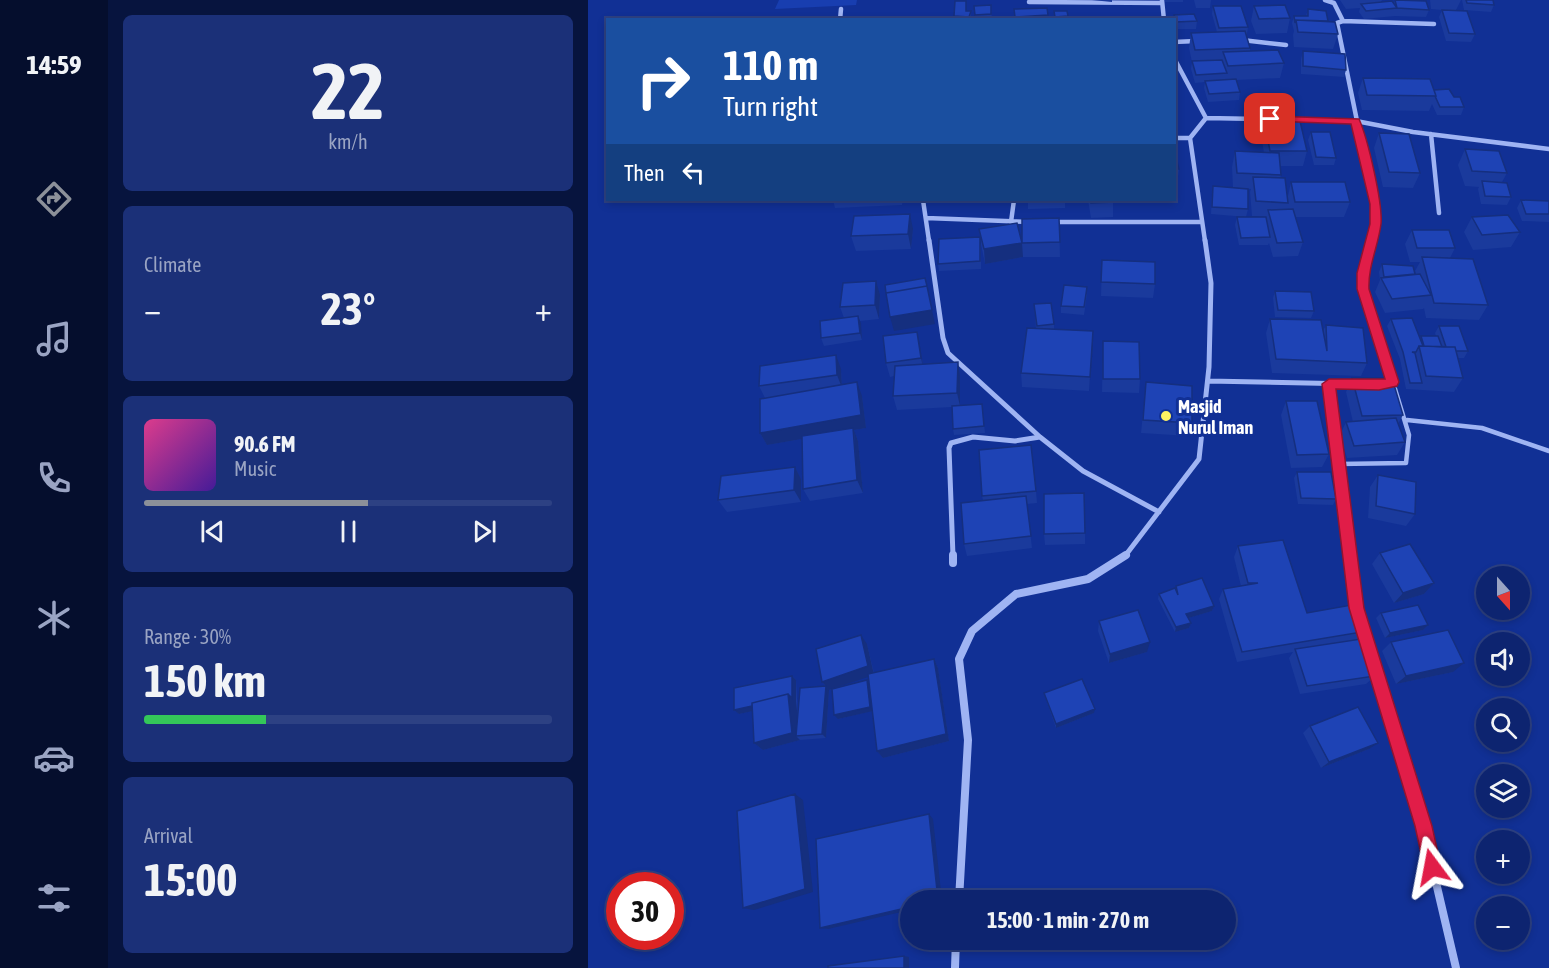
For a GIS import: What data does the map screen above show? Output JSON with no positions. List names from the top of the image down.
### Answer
{
  "places": ["Masjid Nurul Iman"],
  "north": "bottom",
  "page": {
    "tabs": "14:59",
    "tile": [
      ["22", "km/h"],
      "Climate",
      ["Range · 30%", "150 km"],
      ["Arrival", "15:00"]
    ],
    "turn": ["110 m", "Turn right"],
    "then": "Then",
    "heat": ["−", "23°", "+"],
    "song": ["90.6 FM", "Music"],
    "map_buttons": ["+", "−"],
    "limit": "30",
    "trip": "15:00 · 1 min · 270 m"
  }
}
